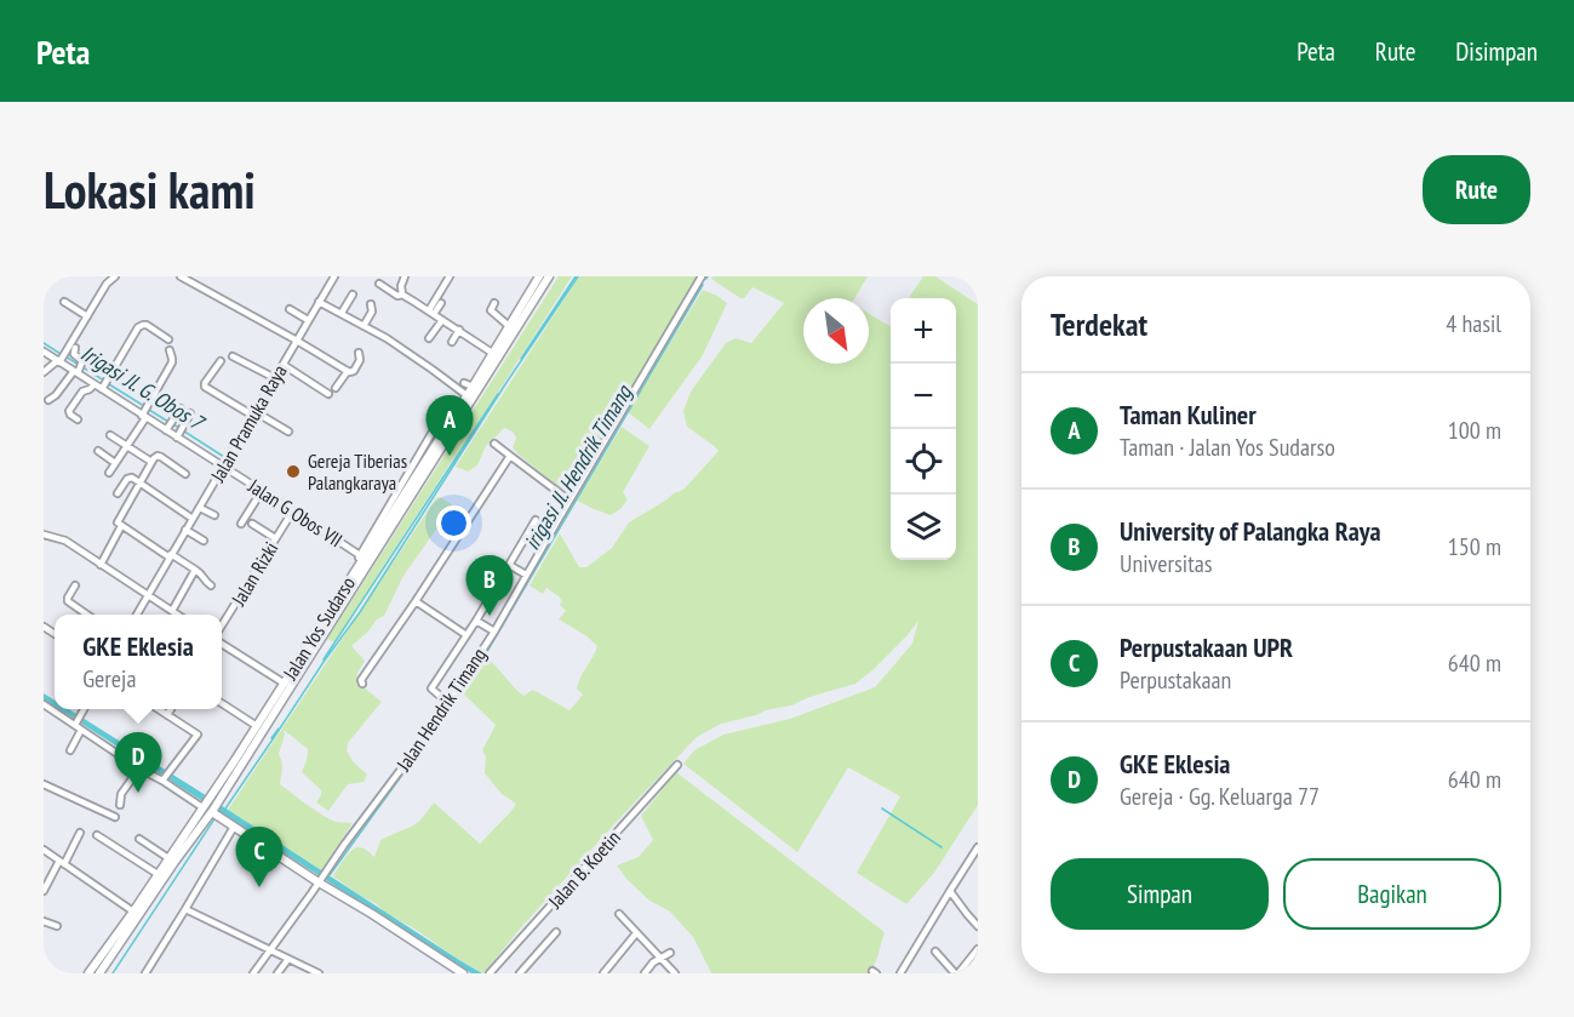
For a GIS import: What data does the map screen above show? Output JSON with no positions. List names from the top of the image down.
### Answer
{
  "streets": {
    "main road": ["Jalan Yos Sudarso"],
    "street": [
      "Jalan Pramuka Raya",
      "Jalan G Obos VII",
      "Jalan Rizki",
      "Jalan Hendrik Timang",
      "Jalan B. Koetin"
    ]
  },
  "crossings": [
    ["Jalan Pramuka Raya", "Jalan G Obos VII"],
    ["Jalan G Obos VII", "Jalan Rizki"],
    ["Jalan G Obos VII", "Jalan Yos Sudarso"]
  ],
  "water": ["Irigasi Jl. G. Obos 7", "irigasi Jl. Hendrik Timang"],
  "places": ["Gereja Tiberias Palangkaraya"],
  "north": "bottom right",
  "page": {
    "header": "Peta",
    "nav": ["Peta", "Rute", "Disimpan"],
    "buttons": [
      "Rute",
      ["Simpan", "Bagikan"]
    ],
    "title": "Lokasi kami",
    "heading": ["Terdekat", "4 hasil"],
    "map_buttons": ["+", "−"],
    "list": [
      {
        "mark": "A",
        "name": "Taman Kuliner",
        "note": "Taman · Jalan Yos Sudarso",
        "value": "100 m"
      },
      {
        "mark": "B",
        "name": "University of Palangka Raya",
        "note": "Universitas",
        "value": "150 m"
      },
      {
        "mark": "C",
        "name": "Perpustakaan UPR",
        "note": "Perpustakaan",
        "value": "640 m"
      },
      {
        "mark": "D",
        "name": "GKE Eklesia",
        "note": "Gereja · Gg. Keluarga 77",
        "value": "640 m"
      }
    ],
    "pins": [
      "A",
      "B",
      "D",
      "C"
    ],
    "popup": ["GKE Eklesia", "Gereja"]
  }
}
